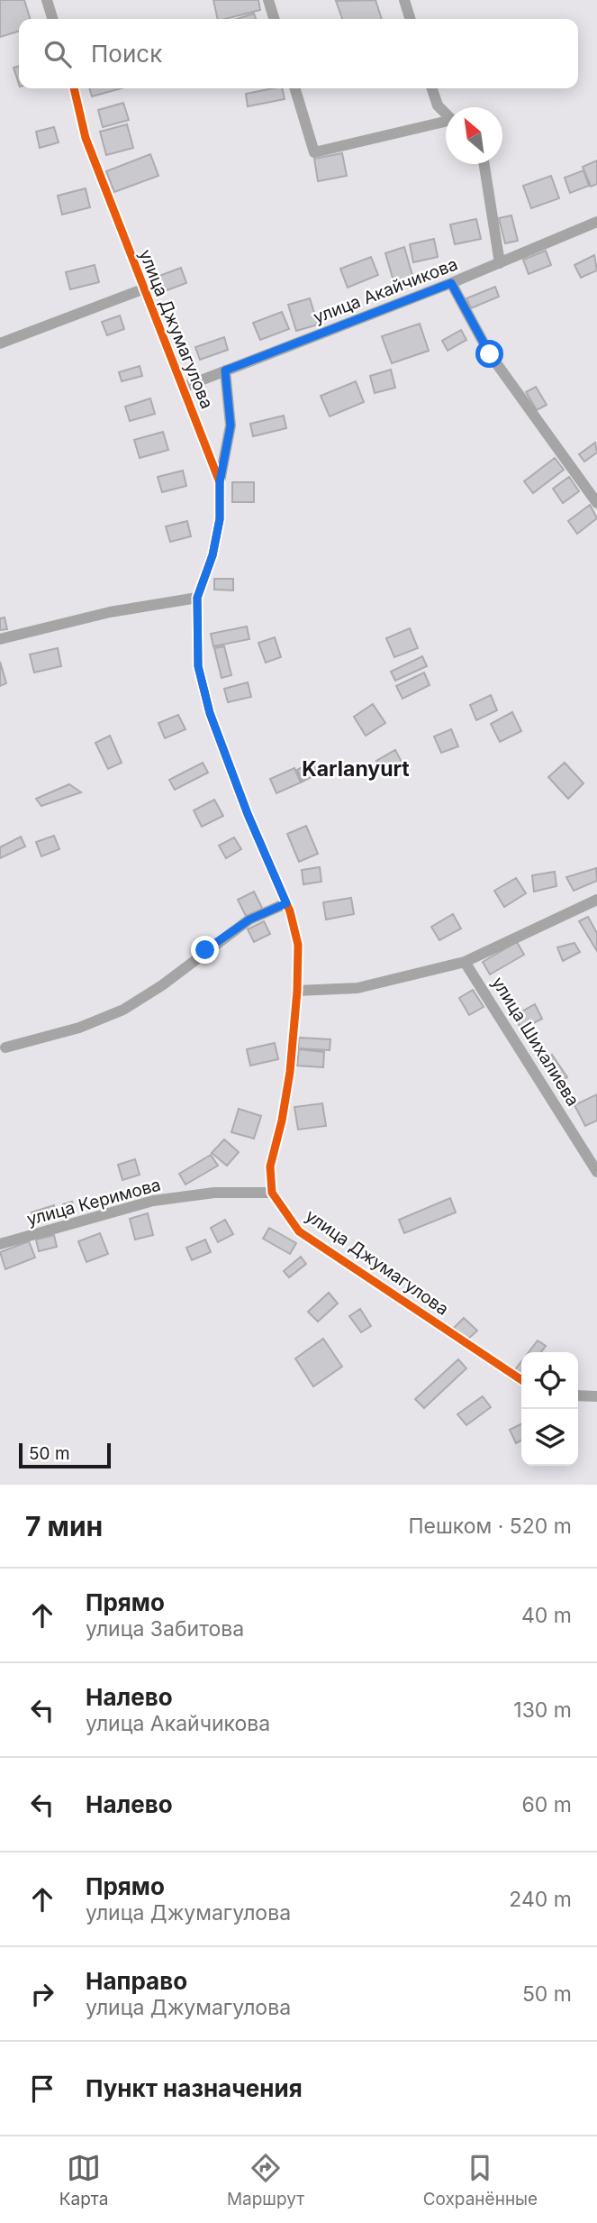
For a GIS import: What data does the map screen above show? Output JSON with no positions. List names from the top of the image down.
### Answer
{
  "streets": {
    "street": [
      "улица Акайчикова",
      "улица Джумагулова",
      "улица Шихалиева",
      "улица Керимова"
    ]
  },
  "crossings": [
    ["улица Акайчикова", "улица Джумагулова"],
    ["улица Джумагулова", "улица Керимова"]
  ],
  "districts": ["Karlanyurt"],
  "scale_bar": "50 m",
  "north": "top left",
  "page": {
    "search": "Поиск",
    "scale": "50 m",
    "heading": ["7 мин", "Пешком · 520 m"],
    "list": [
      ["Прямо", "улица Забитова", "40 m"],
      ["Налево", "улица Акайчикова", "130 m"],
      ["Налево", "60 m"],
      ["Прямо", "улица Джумагулова", "240 m"],
      ["Направо", "улица Джумагулова", "50 m"],
      "Пункт назначения"
    ],
    "nav": ["Карта", "Маршрут", "Сохранённые"]
  }
}
